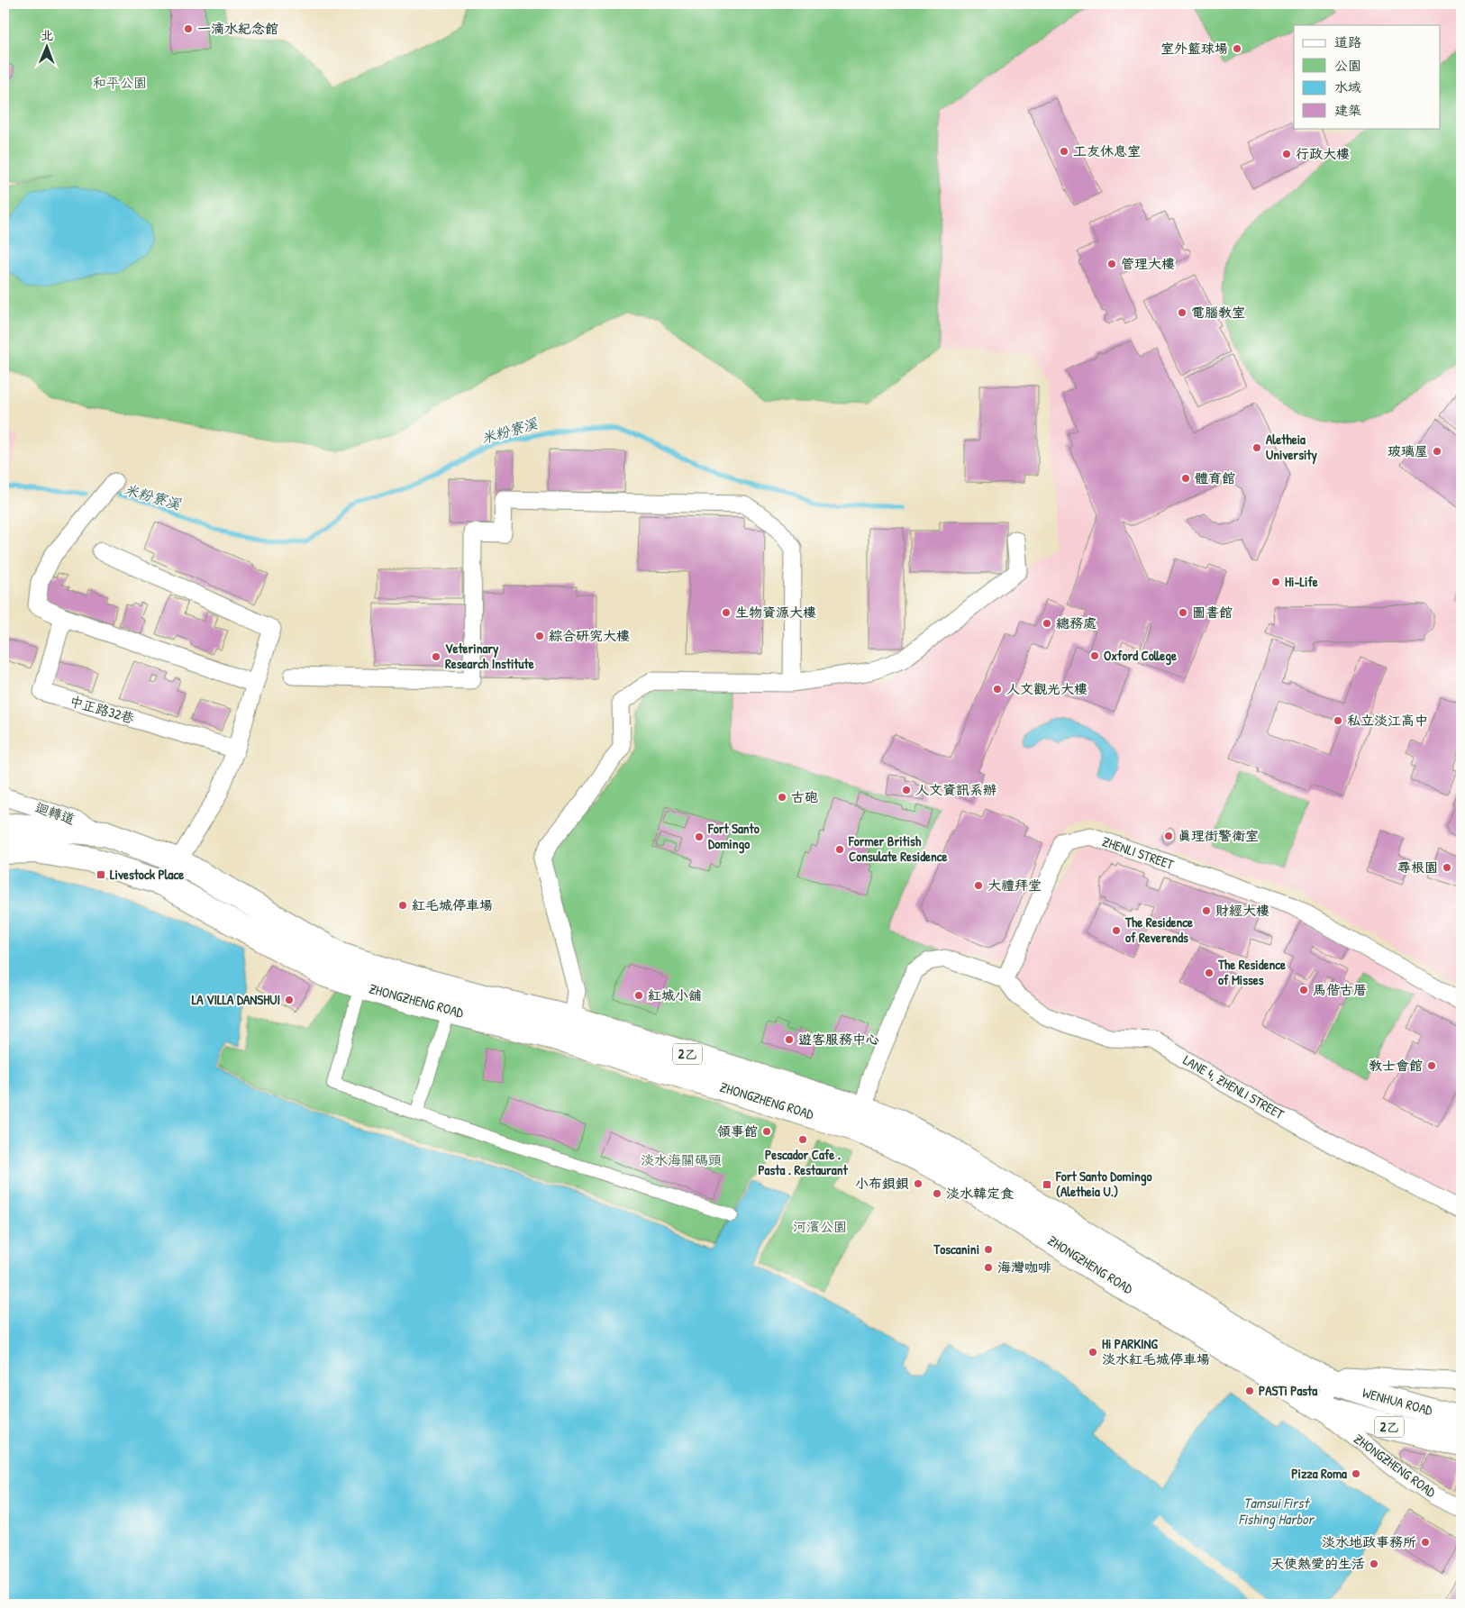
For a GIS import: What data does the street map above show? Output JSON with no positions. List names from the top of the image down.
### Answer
{
  "streets": {
    "main road": ["ZHONGZHENG ROAD", "2乙", "WENHUA ROAD"],
    "street": [
      "中正路32巷",
      "迴轉道",
      "ZHENLI STREET",
      "LANE 4, ZHENLI STREET"
    ]
  },
  "crossings": [
    ["迴轉道", "ZHONGZHENG ROAD"],
    ["ZHENLI STREET", "LANE 4, ZHENLI STREET"],
    ["ZHONGZHENG ROAD", "WENHUA ROAD"]
  ],
  "water": ["米粉寮溪", "Tamsui First Fishing Harbor"],
  "parks": ["和平公園", "淡水海關碼頭", "河濱公園"],
  "places": {
    "other": [
      "一滴水紀念館",
      "室外籃球場",
      "工友休息室",
      "行政大樓",
      "管理大樓",
      "電腦教室",
      "Aletheia University",
      "玻璃屋",
      "體育館",
      "Hi-Life",
      "生物資源大樓",
      "圖書館",
      "總務處",
      "綜合研究大樓",
      "Oxford College",
      "Veterinary Research Institute",
      "人文觀光大樓",
      "私立淡江高中",
      "人文資訊系辦",
      "古砲",
      "真理街警衛室",
      "Fort Santo Domingo",
      "Former British Consulate Residence",
      "尋根園",
      "大禮拜堂",
      "紅毛城停車場",
      "財經大樓",
      "The Residence of Reverends",
      "The Residence of Misses",
      "馬偕古厝",
      "紅城小舖",
      "LA VILLA DANSHUI",
      "遊客服務中心",
      "教士會館",
      "領事館",
      "Pescador Cafe . Pasta . Restaurant",
      "小布鋇鋇",
      "淡水韓定食",
      "Toscanini",
      "海灣咖啡",
      "Hi PARKING 淡水紅毛城停車場",
      "PASTi Pasta",
      "Pizza Roma",
      "淡水地政事務所",
      "天使熱愛的生活"
    ],
    "transit": ["Livestock Place", "Fort Santo Domingo (Aletheia U.)"]
  },
  "legend": [
    "道路",
    "公園",
    "水域",
    "建築"
  ],
  "north": "top"
}
